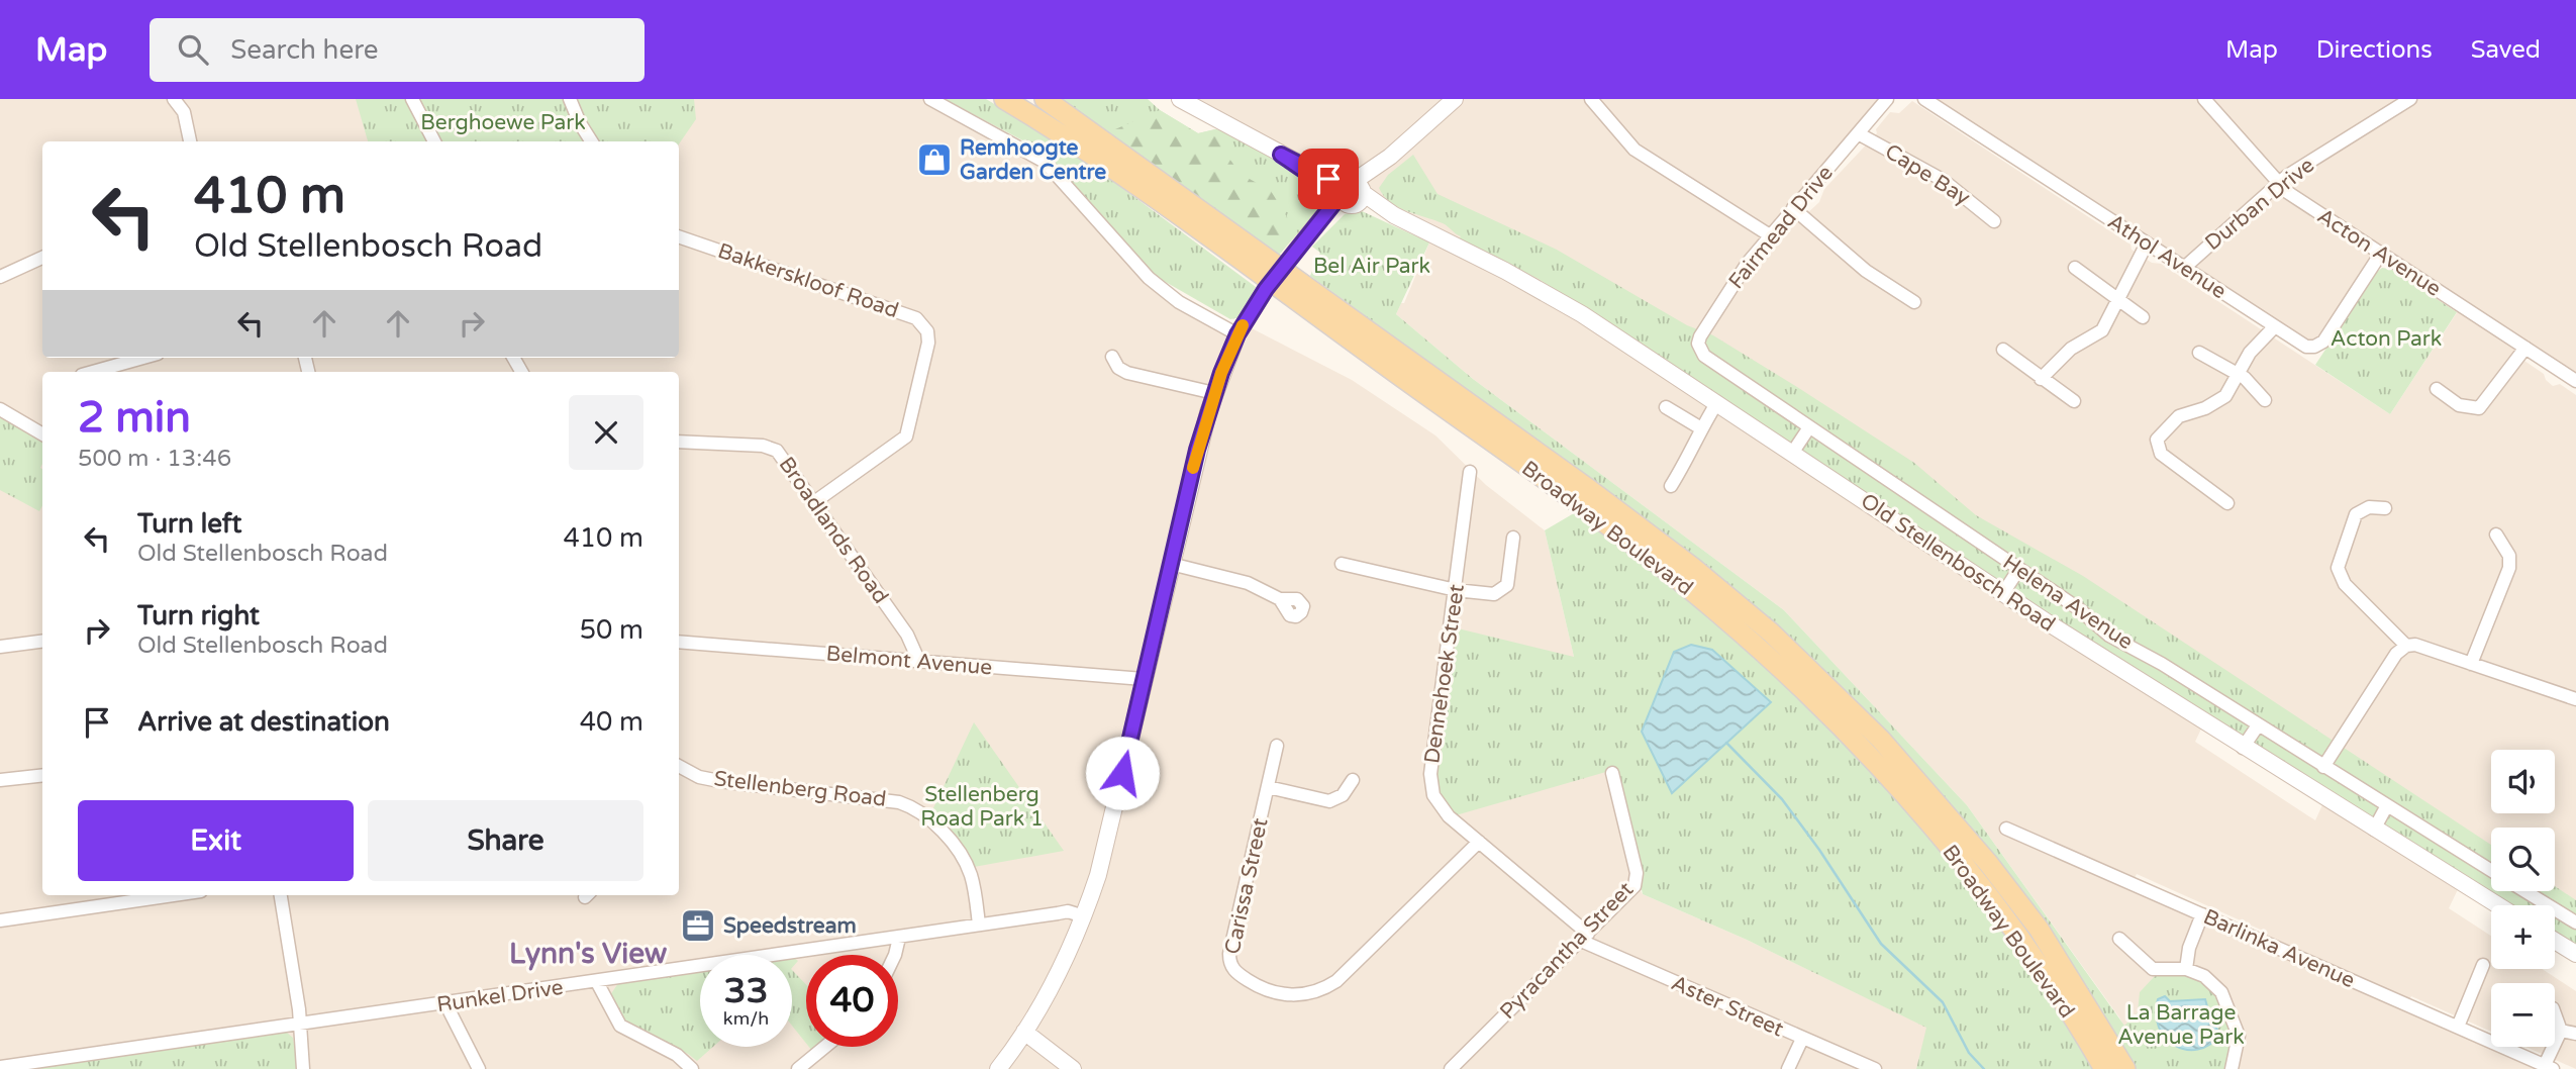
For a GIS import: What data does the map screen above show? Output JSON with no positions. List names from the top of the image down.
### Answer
{
  "streets": {
    "main road": ["Broadway Boulevard"],
    "street": [
      "Cape Bay",
      "Durban Drive",
      "Fairmead Drive",
      "Acton Avenue",
      "Athol Avenue",
      "Bakkerskloof Road",
      "Broadlands Road",
      "Old Stellenbosch Road",
      "Helena Avenue",
      "Belmont Avenue",
      "Dennehoek Street",
      "Stellenberg Road",
      "Carissa Street",
      "Barlinka Avenue",
      "Pyracantha Street",
      "Runkel Drive",
      "Aster Street"
    ]
  },
  "crossings": [
    ["Cape Bay", "Fairmead Drive"],
    ["Durban Drive", "Acton Avenue"],
    ["Durban Drive", "Athol Avenue"],
    ["Fairmead Drive", "Helena Avenue"],
    ["Acton Avenue", "Athol Avenue"],
    ["Bakkerskloof Road", "Broadlands Road"],
    ["Broadlands Road", "Belmont Avenue"],
    ["Dennehoek Street", "Carissa Street"],
    ["Dennehoek Street", "Pyracantha Street"],
    ["Dennehoek Street", "Aster Street"],
    ["Stellenberg Road", "Runkel Drive"],
    ["Pyracantha Street", "Aster Street"]
  ],
  "districts": ["Lynn's View"],
  "parks": [
    "Berghoewe Park",
    "Bel Air Park",
    "Acton Park",
    "Stellenberg Road Park 1",
    "La Barrage Avenue Park"
  ],
  "places": {
    "shop": ["Remhoogte Garden Centre"],
    "office": ["Speedstream"]
  },
  "page": {
    "header": "Map",
    "search": "Search here",
    "nav": ["Map", "Directions", "Saved"],
    "turn": ["410 m", "Old Stellenbosch Road"],
    "heading": ["2 min", "500 m · 13:46"],
    "list": [
      {
        "name": "Turn left",
        "note": "Old Stellenbosch Road",
        "value": "410 m"
      },
      {
        "name": "Turn right",
        "note": "Old Stellenbosch Road",
        "value": "50 m"
      },
      {
        "name": "Arrive at destination",
        "value": "40 m"
      }
    ],
    "map_buttons": ["+", "−"],
    "buttons": ["Exit", "Share"],
    "speed": "33 km/h",
    "limit": "40"
  }
}
